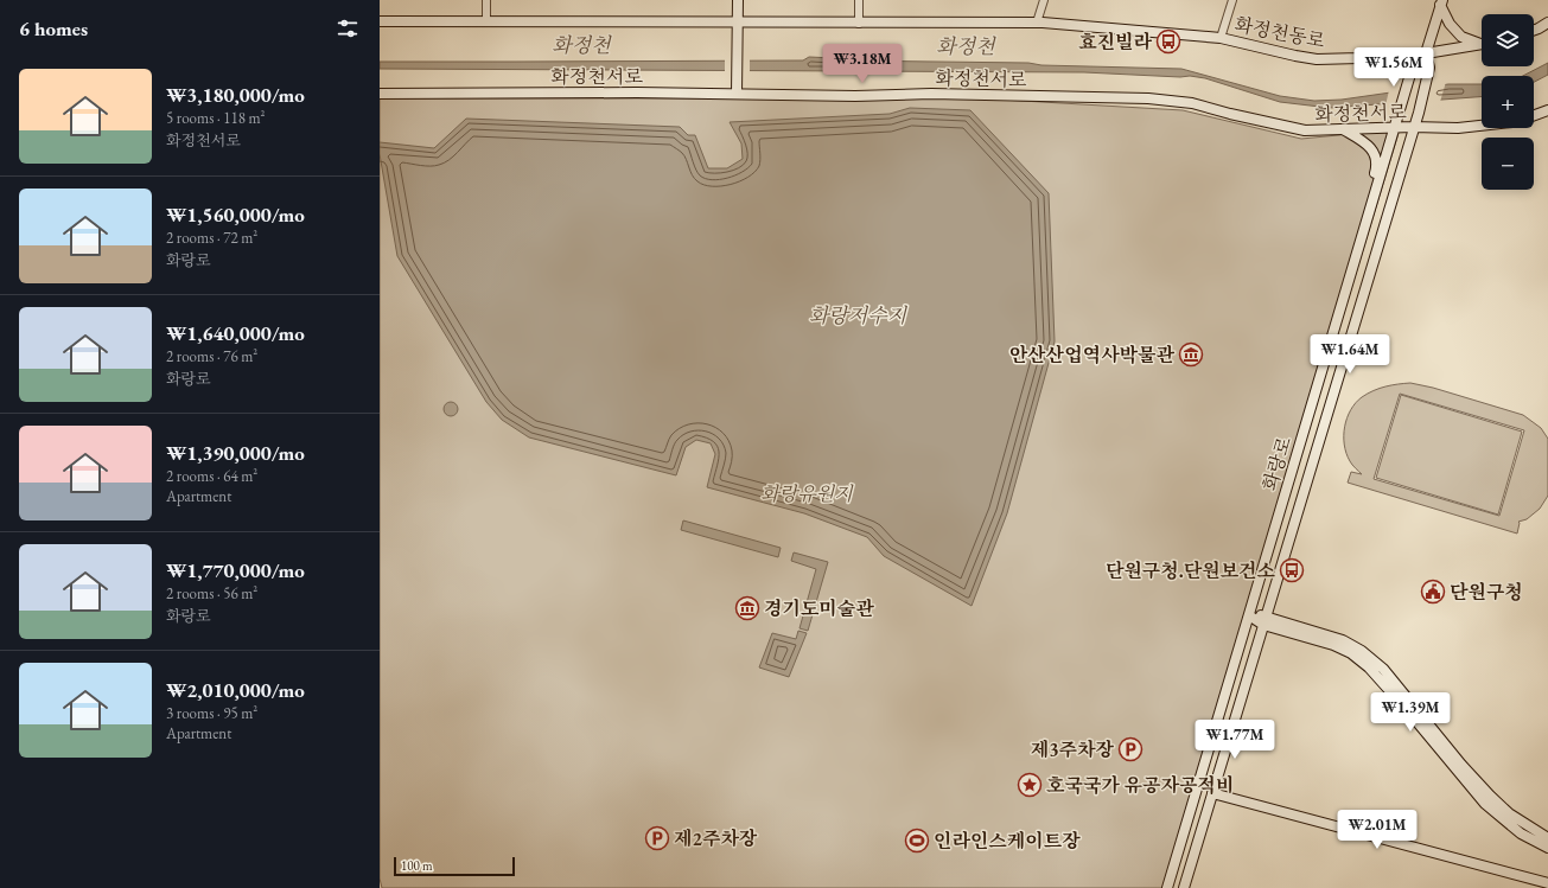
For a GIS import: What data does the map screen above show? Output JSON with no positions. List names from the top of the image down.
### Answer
{
  "streets": {
    "street": ["화정천동로", "화정천서로", "화랑로"]
  },
  "crossings": [
    ["화정천동로", "화랑로"],
    ["화정천서로", "화랑로"]
  ],
  "water": ["화정천", "화랑저수지"],
  "parks": ["화랑유원지"],
  "places": {
    "bus stop": ["효진빌라", "단원구청.단원보건소"],
    "museum": ["안산산업역사박물관", "경기도미술관"],
    "public building": ["단원구청"],
    "parking": ["제3주차장", "제2주차장"],
    "place": ["호국국가 유공자공적비"],
    "sports": ["인라인스케이트장"]
  },
  "scale_bar": "100 m",
  "page": {
    "heading": "6 homes",
    "map_buttons": ["+", "−"],
    "price": [
      "₩3.18M",
      "₩1.56M",
      "₩1.64M",
      "₩1.39M",
      "₩1.77M",
      "₩2.01M"
    ],
    "list": [
      {
        "name": "₩3,180,000/mo",
        "note": "5 rooms · 118 m² · 화정천서로"
      },
      {
        "name": "₩1,560,000/mo",
        "note": "2 rooms · 72 m² · 화랑로"
      },
      {
        "name": "₩1,640,000/mo",
        "note": "2 rooms · 76 m² · 화랑로"
      },
      {
        "name": "₩1,390,000/mo",
        "note": "2 rooms · 64 m² · Apartment"
      },
      {
        "name": "₩1,770,000/mo",
        "note": "2 rooms · 56 m² · 화랑로"
      },
      {
        "name": "₩2,010,000/mo",
        "note": "3 rooms · 95 m² · Apartment"
      }
    ],
    "scale": "100 m"
  }
}
